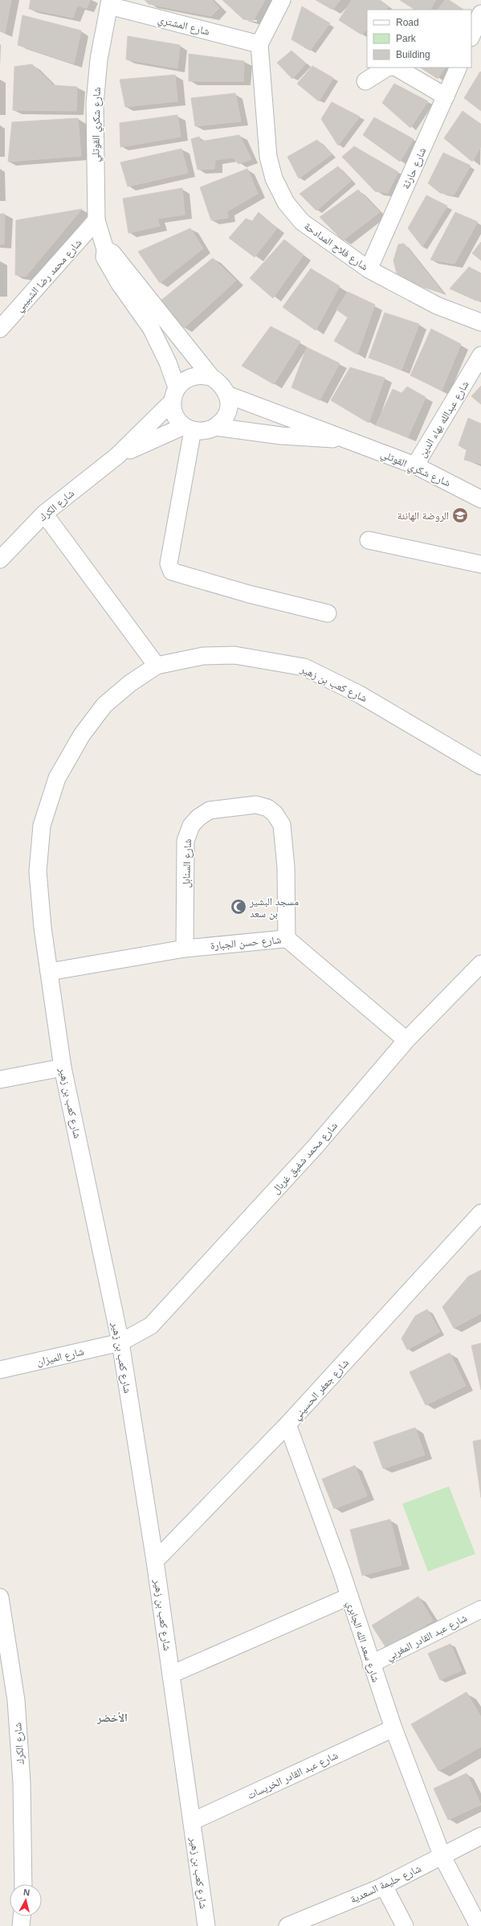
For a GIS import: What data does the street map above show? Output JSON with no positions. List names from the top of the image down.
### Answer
{
  "streets": {
    "street": [
      "شارع المشتري",
      "شارع شكري القوتلي",
      "شارع حارثة",
      "شارع فلاح المدادحة",
      "شارع محمد رضا الشبيبي",
      "شارع عبدالله بهاء الدين",
      "شارع الكرك",
      "شارع كعب بن زهير",
      "شارع السنابل",
      "شارع حسن الجبارة",
      "شارع محمد شفيق غربال",
      "شارع الميزان",
      "شارع جعفر الحسيني",
      "شارع عبد القادر المغربي",
      "شارع سعد الله الجابري",
      "شارع عبد القادر الخريسات",
      "شارع حليمة السعدية"
    ]
  },
  "crossings": [
    ["شارع المشتري", "شارع شكري القوتلي"],
    ["شارع المشتري", "شارع فلاح المدادحة"],
    ["شارع شكري القوتلي", "شارع محمد رضا الشبيبي"],
    ["شارع شكري القوتلي", "شارع عبدالله بهاء الدين"],
    ["شارع شكري القوتلي", "شارع الكرك"],
    ["شارع حارثة", "شارع فلاح المدادحة"],
    ["شارع كعب بن زهير", "شارع حسن الجبارة"],
    ["شارع كعب بن زهير", "شارع محمد شفيق غربال"],
    ["شارع كعب بن زهير", "شارع الميزان"],
    ["شارع كعب بن زهير", "شارع جعفر الحسيني"],
    ["شارع كعب بن زهير", "شارع عبد القادر الخريسات"],
    ["شارع السنابل", "شارع حسن الجبارة"],
    ["شارع حسن الجبارة", "شارع محمد شفيق غربال"],
    ["شارع محمد شفيق غربال", "شارع الميزان"],
    ["شارع جعفر الحسيني", "شارع سعد الله الجابري"],
    ["شارع عبد القادر المغربي", "شارع سعد الله الجابري"],
    ["شارع سعد الله الجابري", "شارع عبد القادر الخريسات"],
    ["شارع سعد الله الجابري", "شارع حليمة السعدية"]
  ],
  "districts": ["الأخضر"],
  "places": {
    "school or university": ["الروضة الهانئة"],
    "mosque": ["مسجد البشير بن سعد"]
  },
  "legend": ["Road", "Park", "Building"],
  "north": "top"
}
